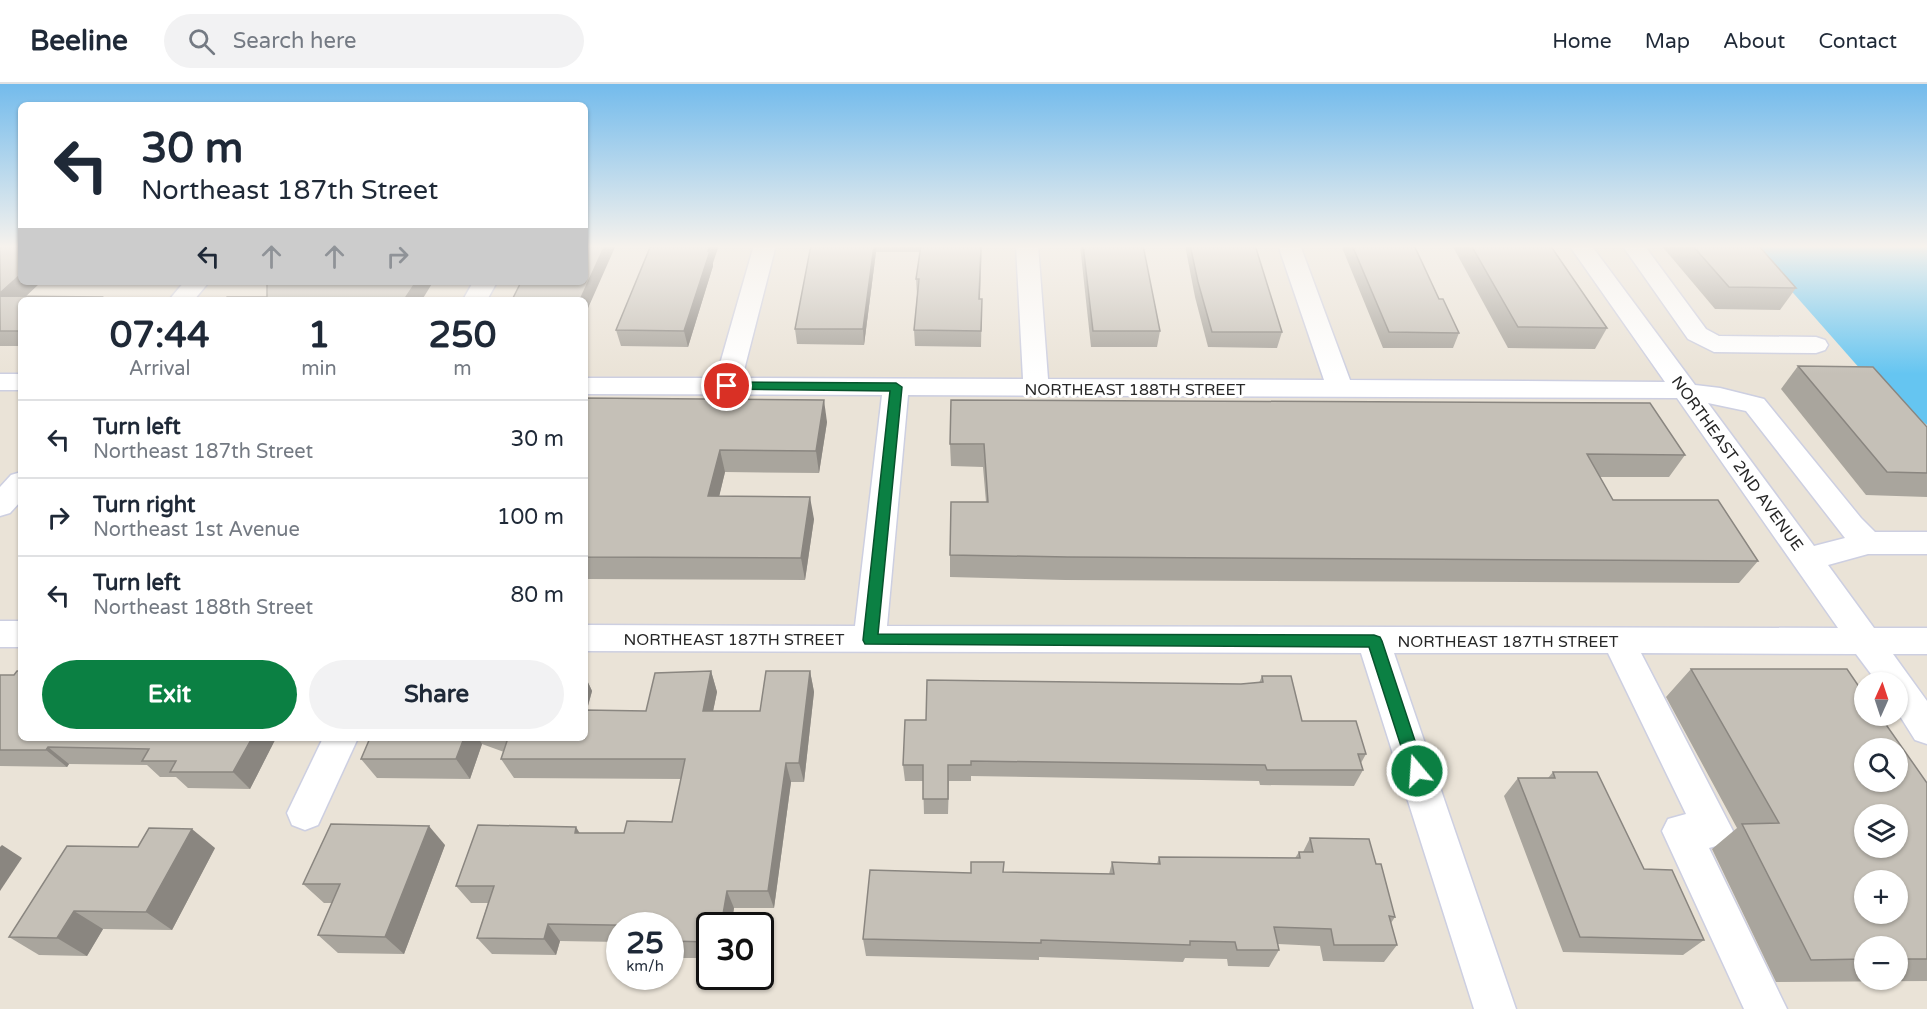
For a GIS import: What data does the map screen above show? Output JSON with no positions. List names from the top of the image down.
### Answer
{
  "streets": {
    "street": ["NORTHEAST 188TH STREET", "NORTHEAST 2ND AVENUE", "NORTHEAST 187TH STREET"]
  },
  "crossings": [
    ["NORTHEAST 188TH STREET", "NORTHEAST 2ND AVENUE"],
    ["NORTHEAST 2ND AVENUE", "NORTHEAST 187TH STREET"]
  ],
  "north": "top",
  "page": {
    "header": "Beeline",
    "search": "Search here",
    "nav": [
      "Home",
      "Map",
      "About",
      "Contact"
    ],
    "turn": ["30 m", "Northeast 187th Street"],
    "eta": [
      "07:44",
      "Arrival",
      "1",
      "min",
      "250",
      "m"
    ],
    "list": [
      {
        "name": "Turn left",
        "note": "Northeast 187th Street",
        "value": "30 m"
      },
      {
        "name": "Turn right",
        "note": "Northeast 1st Avenue",
        "value": "100 m"
      },
      {
        "name": "Turn left",
        "note": "Northeast 188th Street",
        "value": "80 m"
      }
    ],
    "buttons": ["Exit", "Share"],
    "map_buttons": ["+", "−"],
    "speed": "25 km/h",
    "limit": "30"
  }
}
